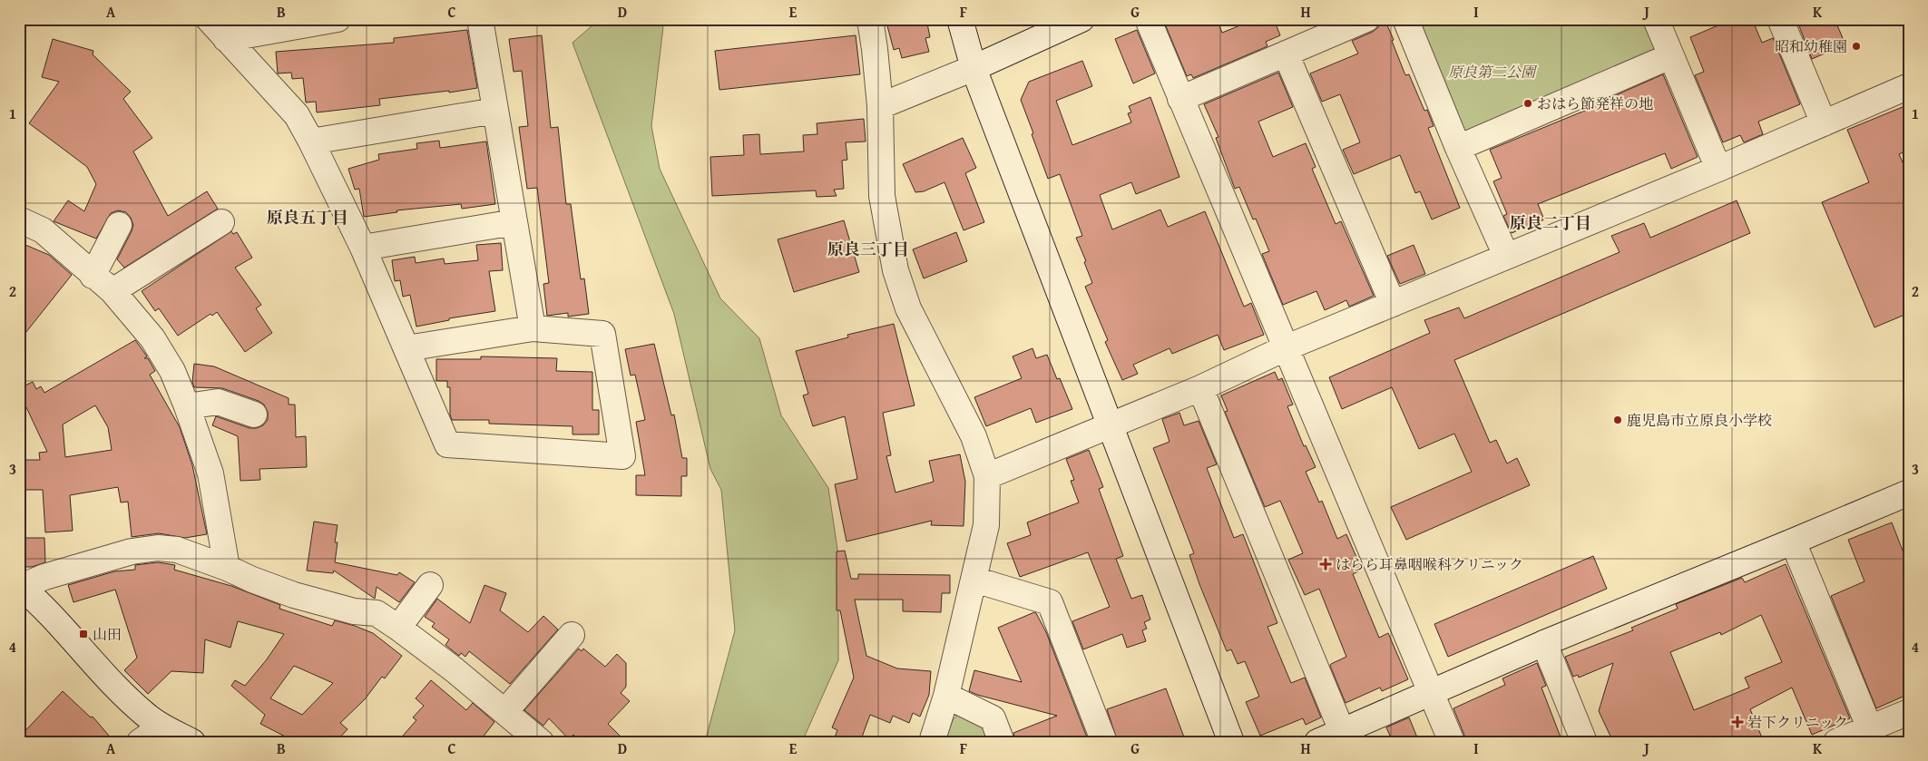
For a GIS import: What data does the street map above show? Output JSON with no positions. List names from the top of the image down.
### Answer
{
  "districts": ["原良五丁目", "原良二丁目", "原良三丁目"],
  "parks": ["原良第二公園"],
  "places": {
    "other": ["昭和幼稚園", "おはら節発祥の地", "鹿児島市立原良小学校"],
    "health": ["はらら耳鼻咽喉科クリニック", "岩下クリニック"],
    "transit": ["山田"]
  },
  "grid": {
    "columns": [
      "A",
      "B",
      "C",
      "D",
      "E",
      "F",
      "G",
      "H",
      "I",
      "J",
      "K"
    ],
    "rows": [
      "1",
      "2",
      "3",
      "4"
    ]
  }
}
